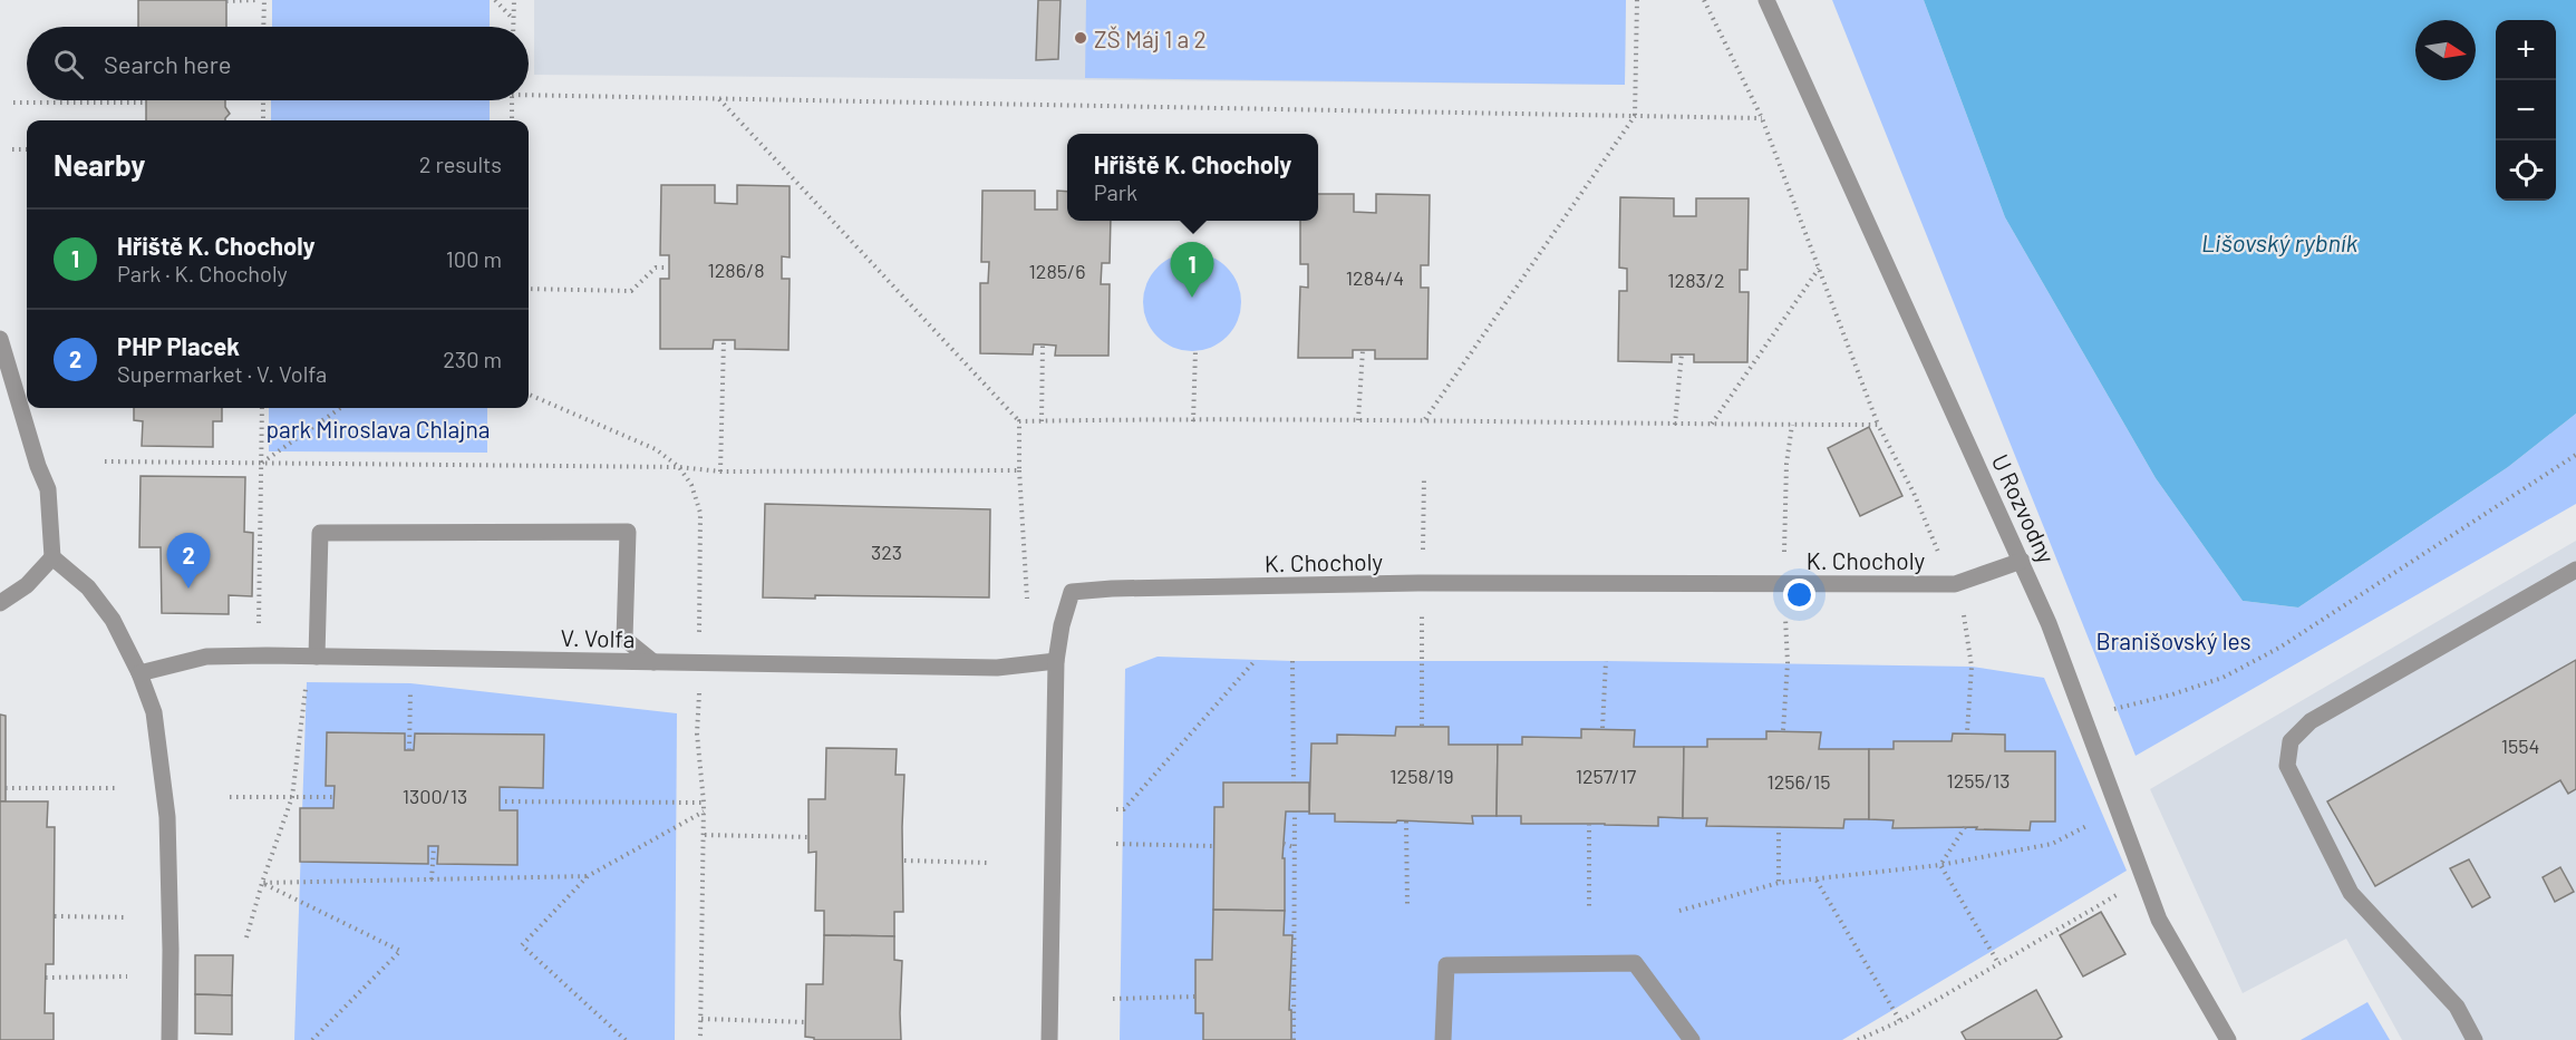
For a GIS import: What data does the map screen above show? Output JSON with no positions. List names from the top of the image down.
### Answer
{
  "streets": {
    "street": ["U Rozvodny", "K. Chocholy", "V. Volfa"]
  },
  "crossings": [
    ["U Rozvodny", "K. Chocholy"],
    ["K. Chocholy", "V. Volfa"]
  ],
  "water": ["Lišovský rybník"],
  "parks": ["park Miroslava Chlajna", "Branišovský les"],
  "places": ["ZŠ Máj 1 a 2"],
  "house_numbers": [
    "1286/8",
    "1285/6",
    "1284/4",
    "1283/2",
    "323",
    "1554",
    "1258/19",
    "1257/17",
    "1255/13",
    "1256/15",
    "1300/13"
  ],
  "north": "right",
  "page": {
    "map_buttons": ["+", "−"],
    "search": "Search here",
    "heading": ["Nearby", "2 results"],
    "popup": ["Hřiště K. Chocholy", "Park"],
    "list": [
      {
        "mark": "1",
        "name": "Hřiště K. Chocholy",
        "note": "Park · K. Chocholy",
        "value": "100 m"
      },
      {
        "mark": "2",
        "name": "PHP Placek",
        "note": "Supermarket · V. Volfa",
        "value": "230 m"
      }
    ],
    "pins": ["1", "2"]
  }
}
